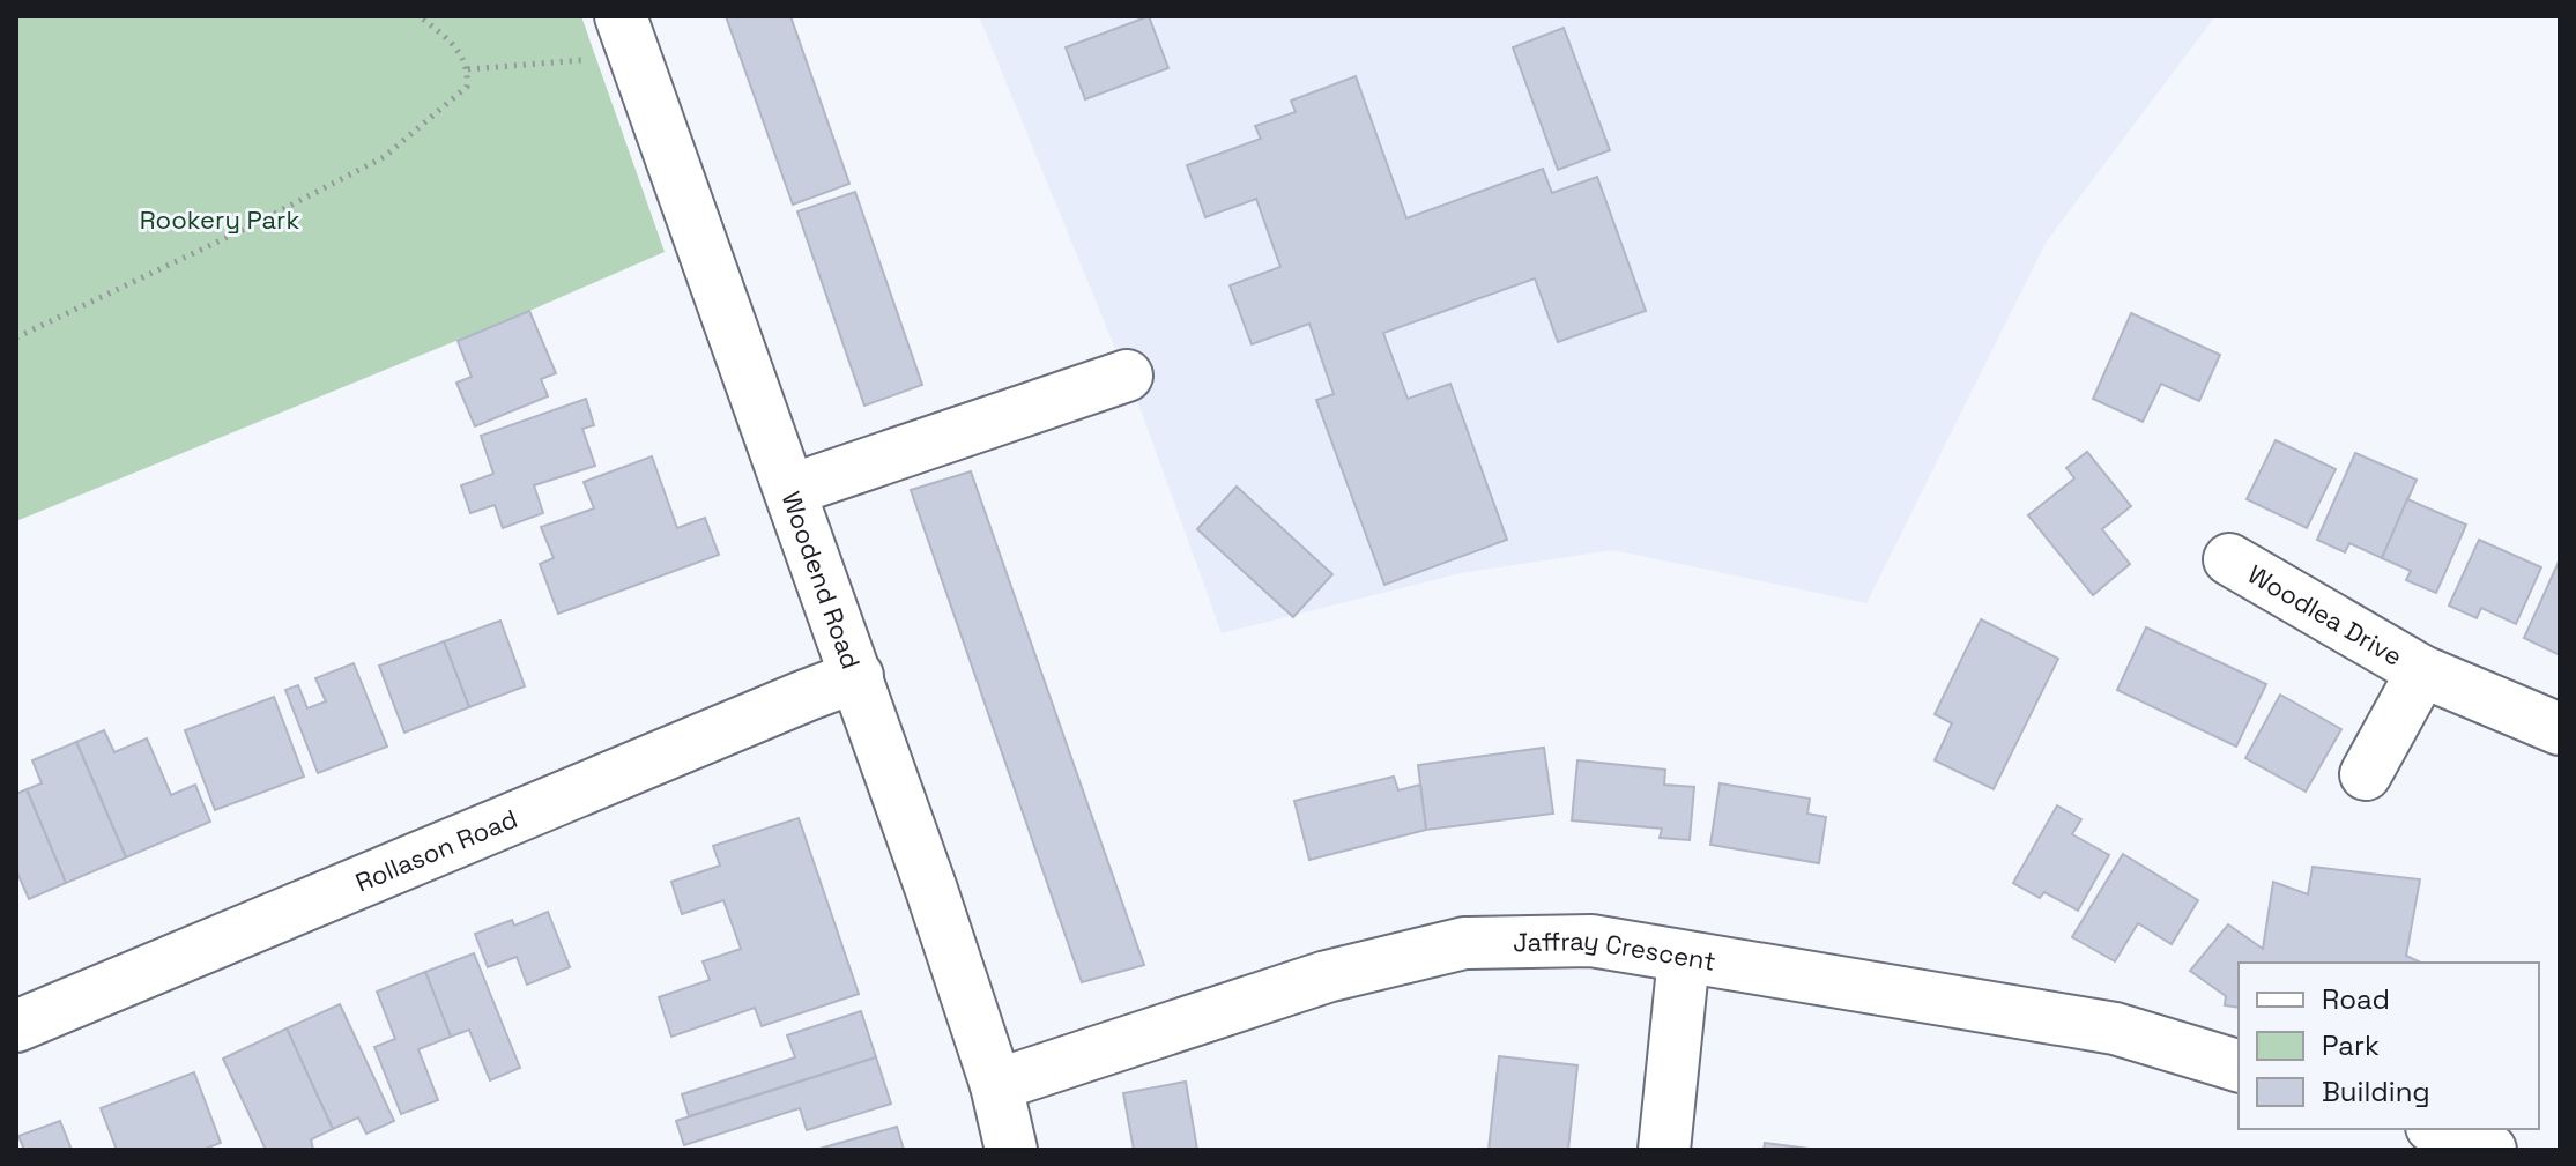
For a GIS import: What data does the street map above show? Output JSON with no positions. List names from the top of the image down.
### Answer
{
  "streets": {
    "street": [
      "Woodend Road",
      "Woodlea Drive",
      "Rollason Road",
      "Jaffray Crescent"
    ]
  },
  "crossings": [
    ["Woodend Road", "Rollason Road"],
    ["Woodend Road", "Jaffray Crescent"]
  ],
  "parks": ["Rookery Park"],
  "legend": ["Road", "Park", "Building"]
}
